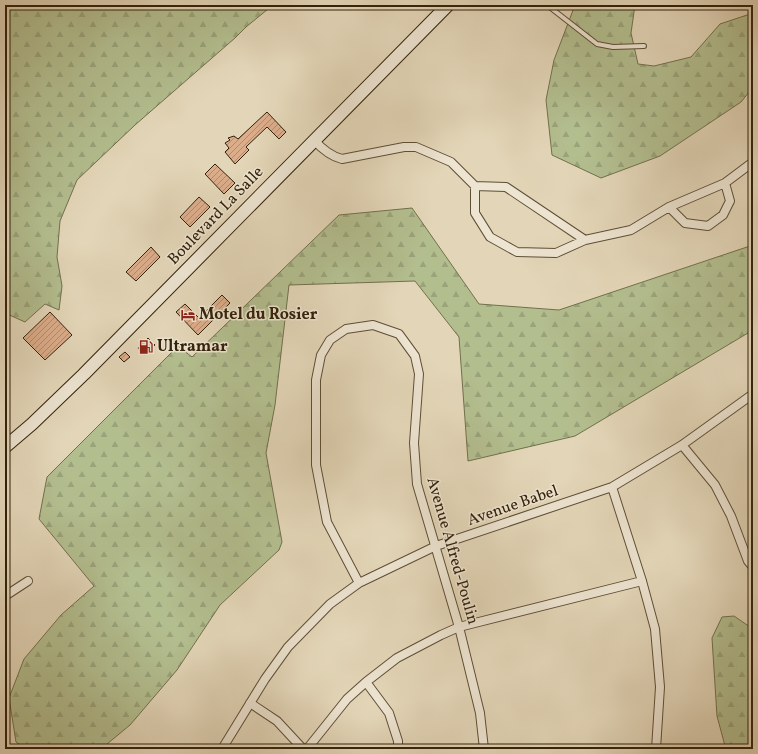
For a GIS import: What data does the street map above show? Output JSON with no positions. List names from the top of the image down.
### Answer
{
  "streets": {
    "street": ["Boulevard La Salle", "Avenue Babel", "Avenue Alfred-Poulin"]
  },
  "crossings": [
    ["Avenue Babel", "Avenue Alfred-Poulin"]
  ],
  "places": {
    "hotel": ["Motel du Rosier"],
    "fuel station": ["Ultramar"]
  }
}
